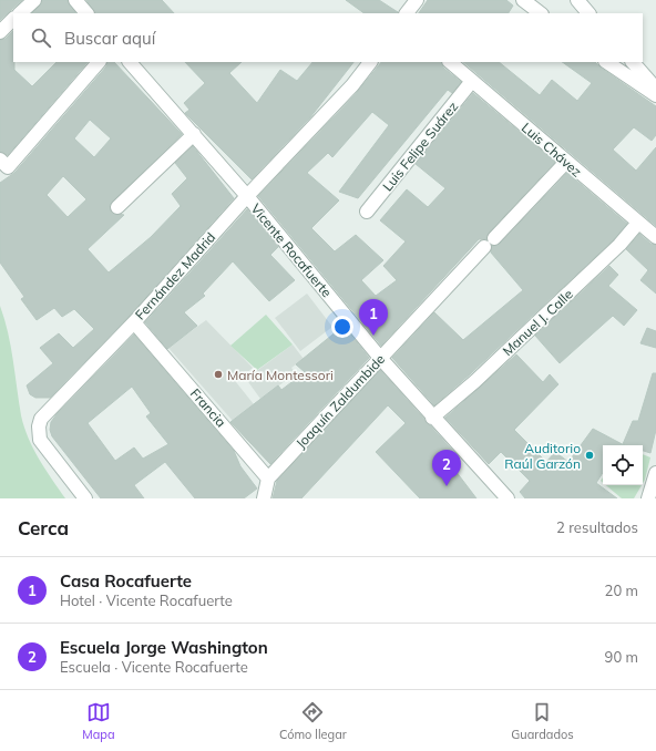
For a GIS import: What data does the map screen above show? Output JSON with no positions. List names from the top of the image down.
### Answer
{
  "streets": {
    "street": [
      "Luis Felipe Suárez",
      "Luis Chávez",
      "Vicente Rocafuerte",
      "Fernández Madrid",
      "Manuel J. Calle",
      "Joaquín Zaldumbide",
      "Francia"
    ]
  },
  "crossings": [
    ["Luis Felipe Suárez", "Luis Chávez"],
    ["Luis Chávez", "Manuel J. Calle"],
    ["Luis Chávez", "Joaquín Zaldumbide"],
    ["Vicente Rocafuerte", "Fernández Madrid"],
    ["Vicente Rocafuerte", "Manuel J. Calle"],
    ["Vicente Rocafuerte", "Joaquín Zaldumbide"],
    ["Fernández Madrid", "Francia"],
    ["Joaquín Zaldumbide", "Francia"]
  ],
  "places": ["María Montessori", "Auditorio Raúl Garzón"],
  "page": {
    "search": "Buscar aquí",
    "pins": ["1", "2"],
    "heading": ["Cerca", "2 resultados"],
    "list": [
      {
        "mark": "1",
        "name": "Casa Rocafuerte",
        "note": "Hotel · Vicente Rocafuerte",
        "value": "20 m"
      },
      {
        "mark": "2",
        "name": "Escuela Jorge Washington",
        "note": "Escuela · Vicente Rocafuerte",
        "value": "90 m"
      }
    ],
    "nav": ["Mapa", "Cómo llegar", "Guardados"]
  }
}
